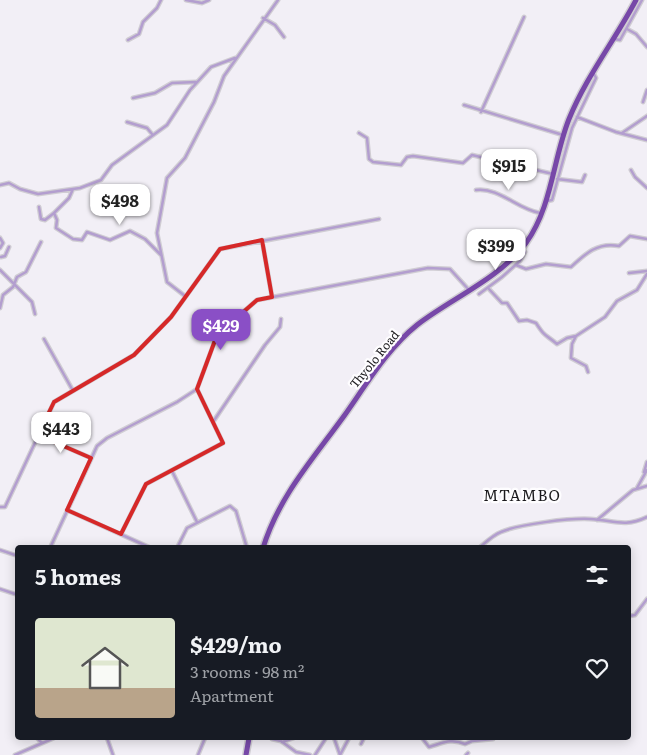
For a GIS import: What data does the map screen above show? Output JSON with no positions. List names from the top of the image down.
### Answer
{
  "streets": {
    "highway": ["Thyolo Road"]
  },
  "districts": ["MTAMBO"],
  "page": {
    "price": [
      "$915",
      "$498",
      "$399",
      "$429",
      "$443"
    ],
    "heading": "5 homes",
    "list": [
      {
        "name": "$429/mo",
        "note": "3 rooms · 98 m² · Apartment"
      }
    ]
  }
}
